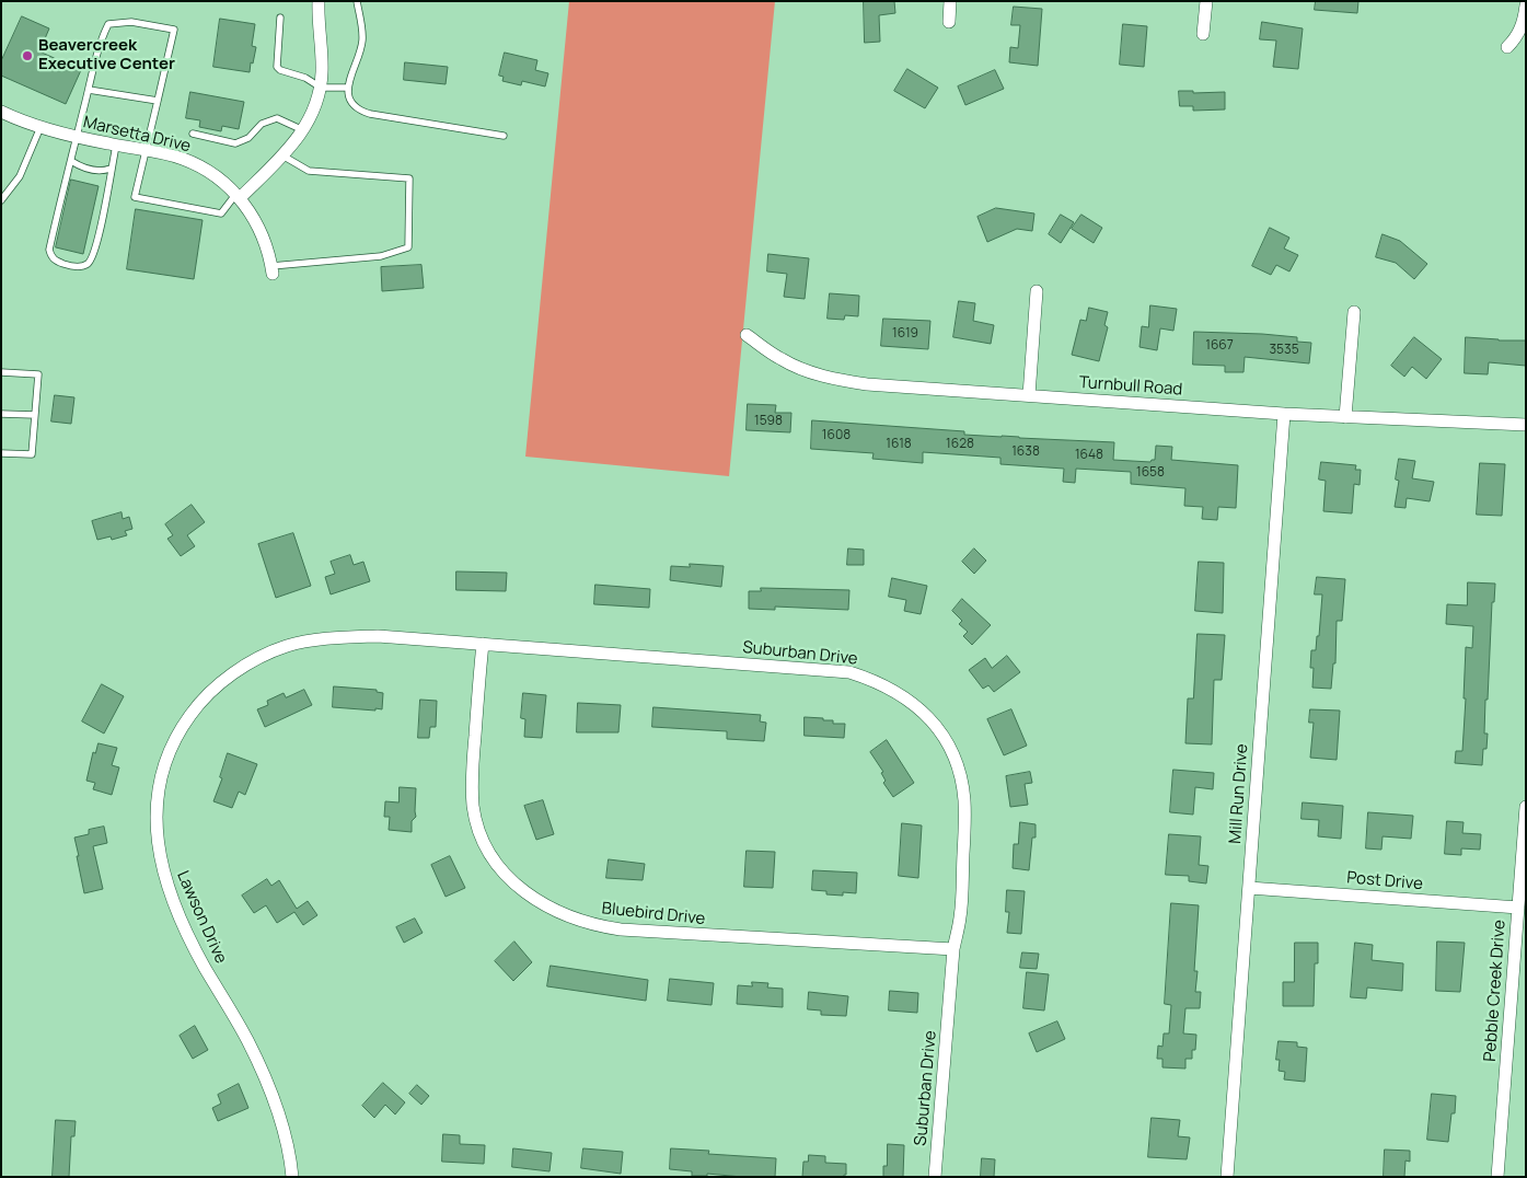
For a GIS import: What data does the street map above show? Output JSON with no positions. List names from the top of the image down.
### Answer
{
  "streets": {
    "street": [
      "Marsetta Drive",
      "Turnbull Road",
      "Suburban Drive",
      "Mill Run Drive",
      "Post Drive",
      "Bluebird Drive",
      "Lawson Drive",
      "Pebble Creek Drive"
    ]
  },
  "crossings": [
    ["Turnbull Road", "Mill Run Drive"],
    ["Suburban Drive", "Bluebird Drive"],
    ["Suburban Drive", "Lawson Drive"],
    ["Mill Run Drive", "Post Drive"],
    ["Post Drive", "Pebble Creek Drive"],
    ["Bluebird Drive", "Lawson Drive"]
  ],
  "places": ["Beavercreek Executive Center"],
  "house_numbers": [
    "1619",
    "1667",
    "3535",
    "1598",
    "1608",
    "1618",
    "1628",
    "1638",
    "1648",
    "1658"
  ]
}
